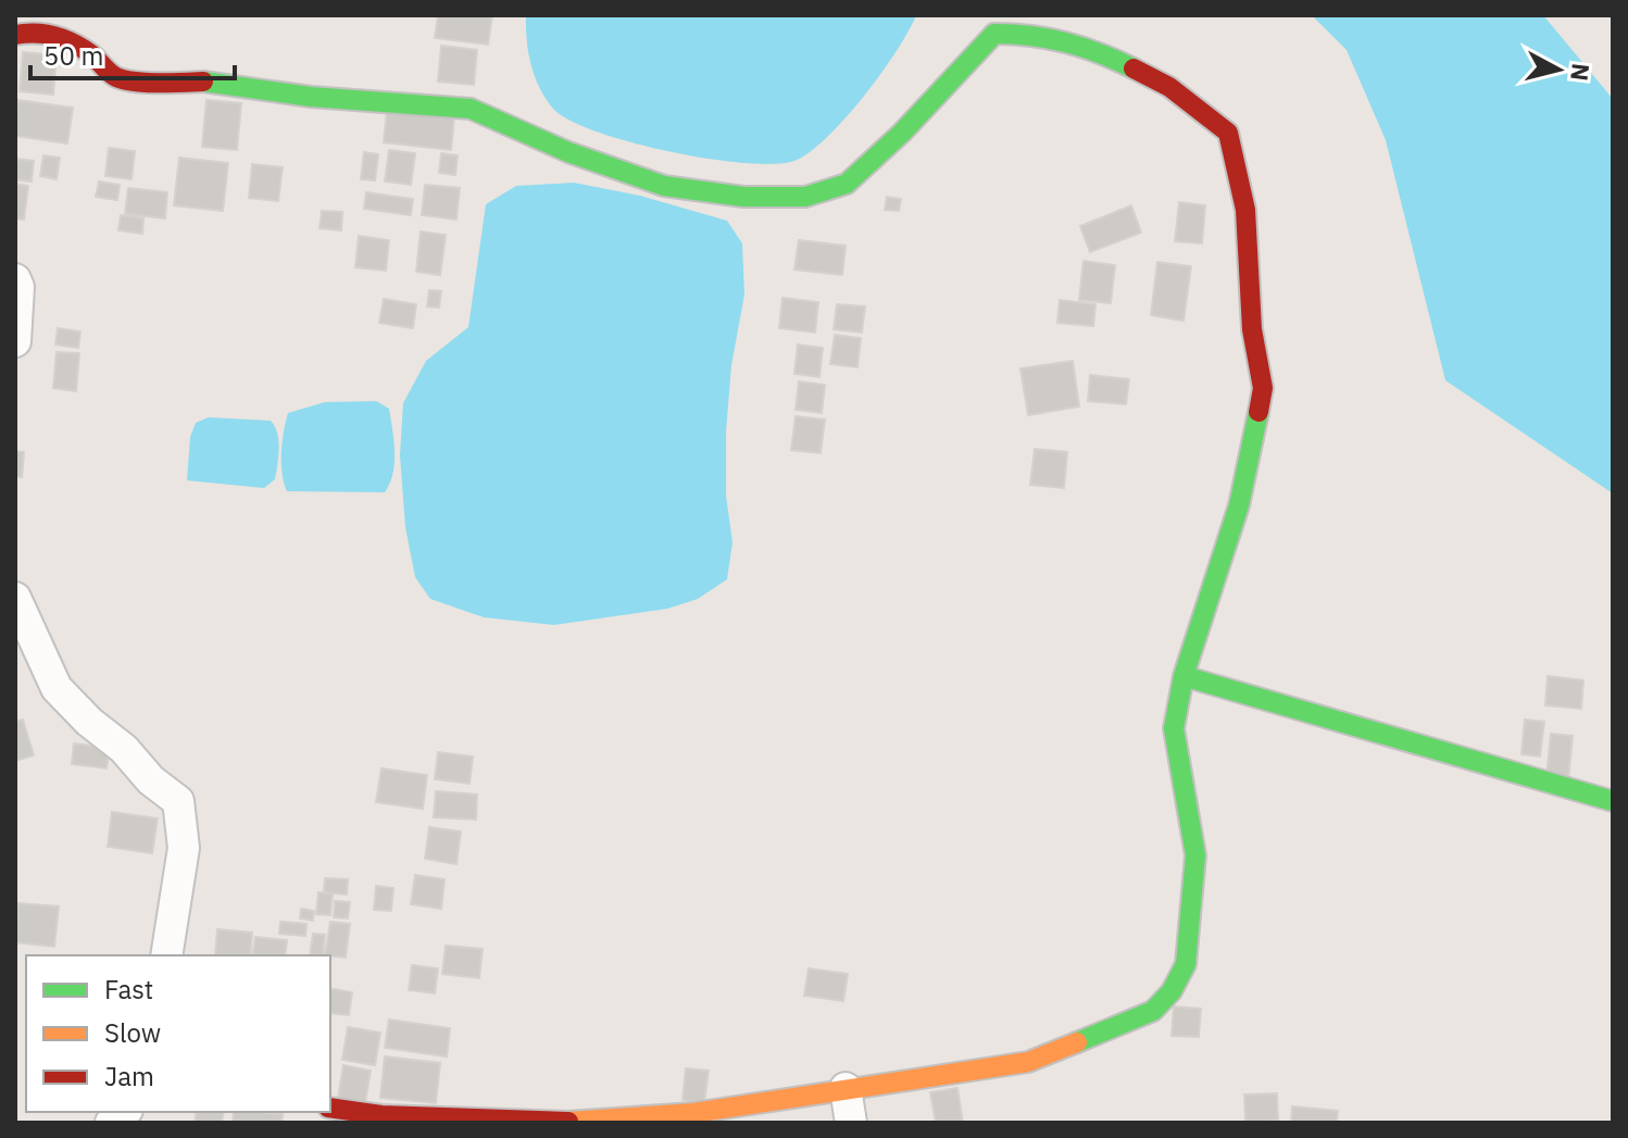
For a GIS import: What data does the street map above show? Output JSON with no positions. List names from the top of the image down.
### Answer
{
  "legend": ["Fast", "Slow", "Jam"],
  "scale_bar": "50 m",
  "north": "right"
}
